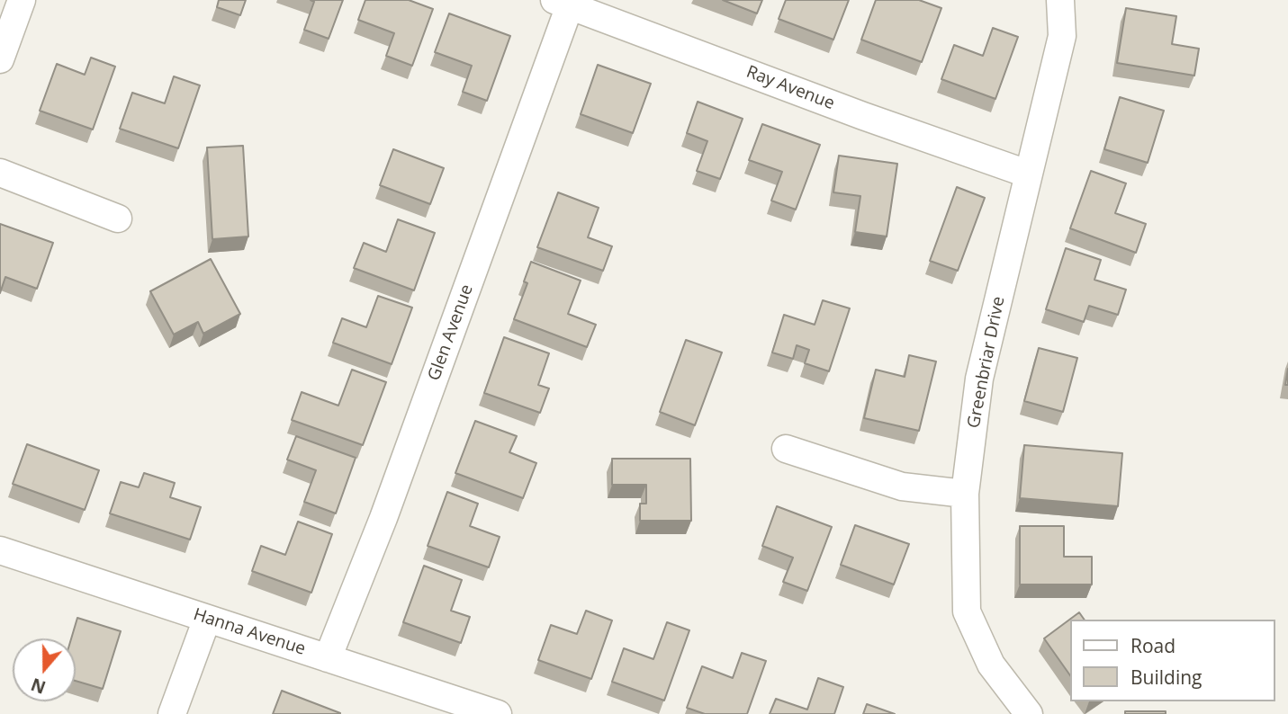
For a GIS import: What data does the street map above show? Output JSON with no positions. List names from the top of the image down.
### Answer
{
  "streets": {
    "street": [
      "Ray Avenue",
      "Glen Avenue",
      "Greenbriar Drive",
      "Hanna Avenue"
    ]
  },
  "crossings": [
    ["Ray Avenue", "Glen Avenue"],
    ["Ray Avenue", "Greenbriar Drive"],
    ["Glen Avenue", "Hanna Avenue"]
  ],
  "legend": ["Road", "Building"],
  "north": "bottom"
}
